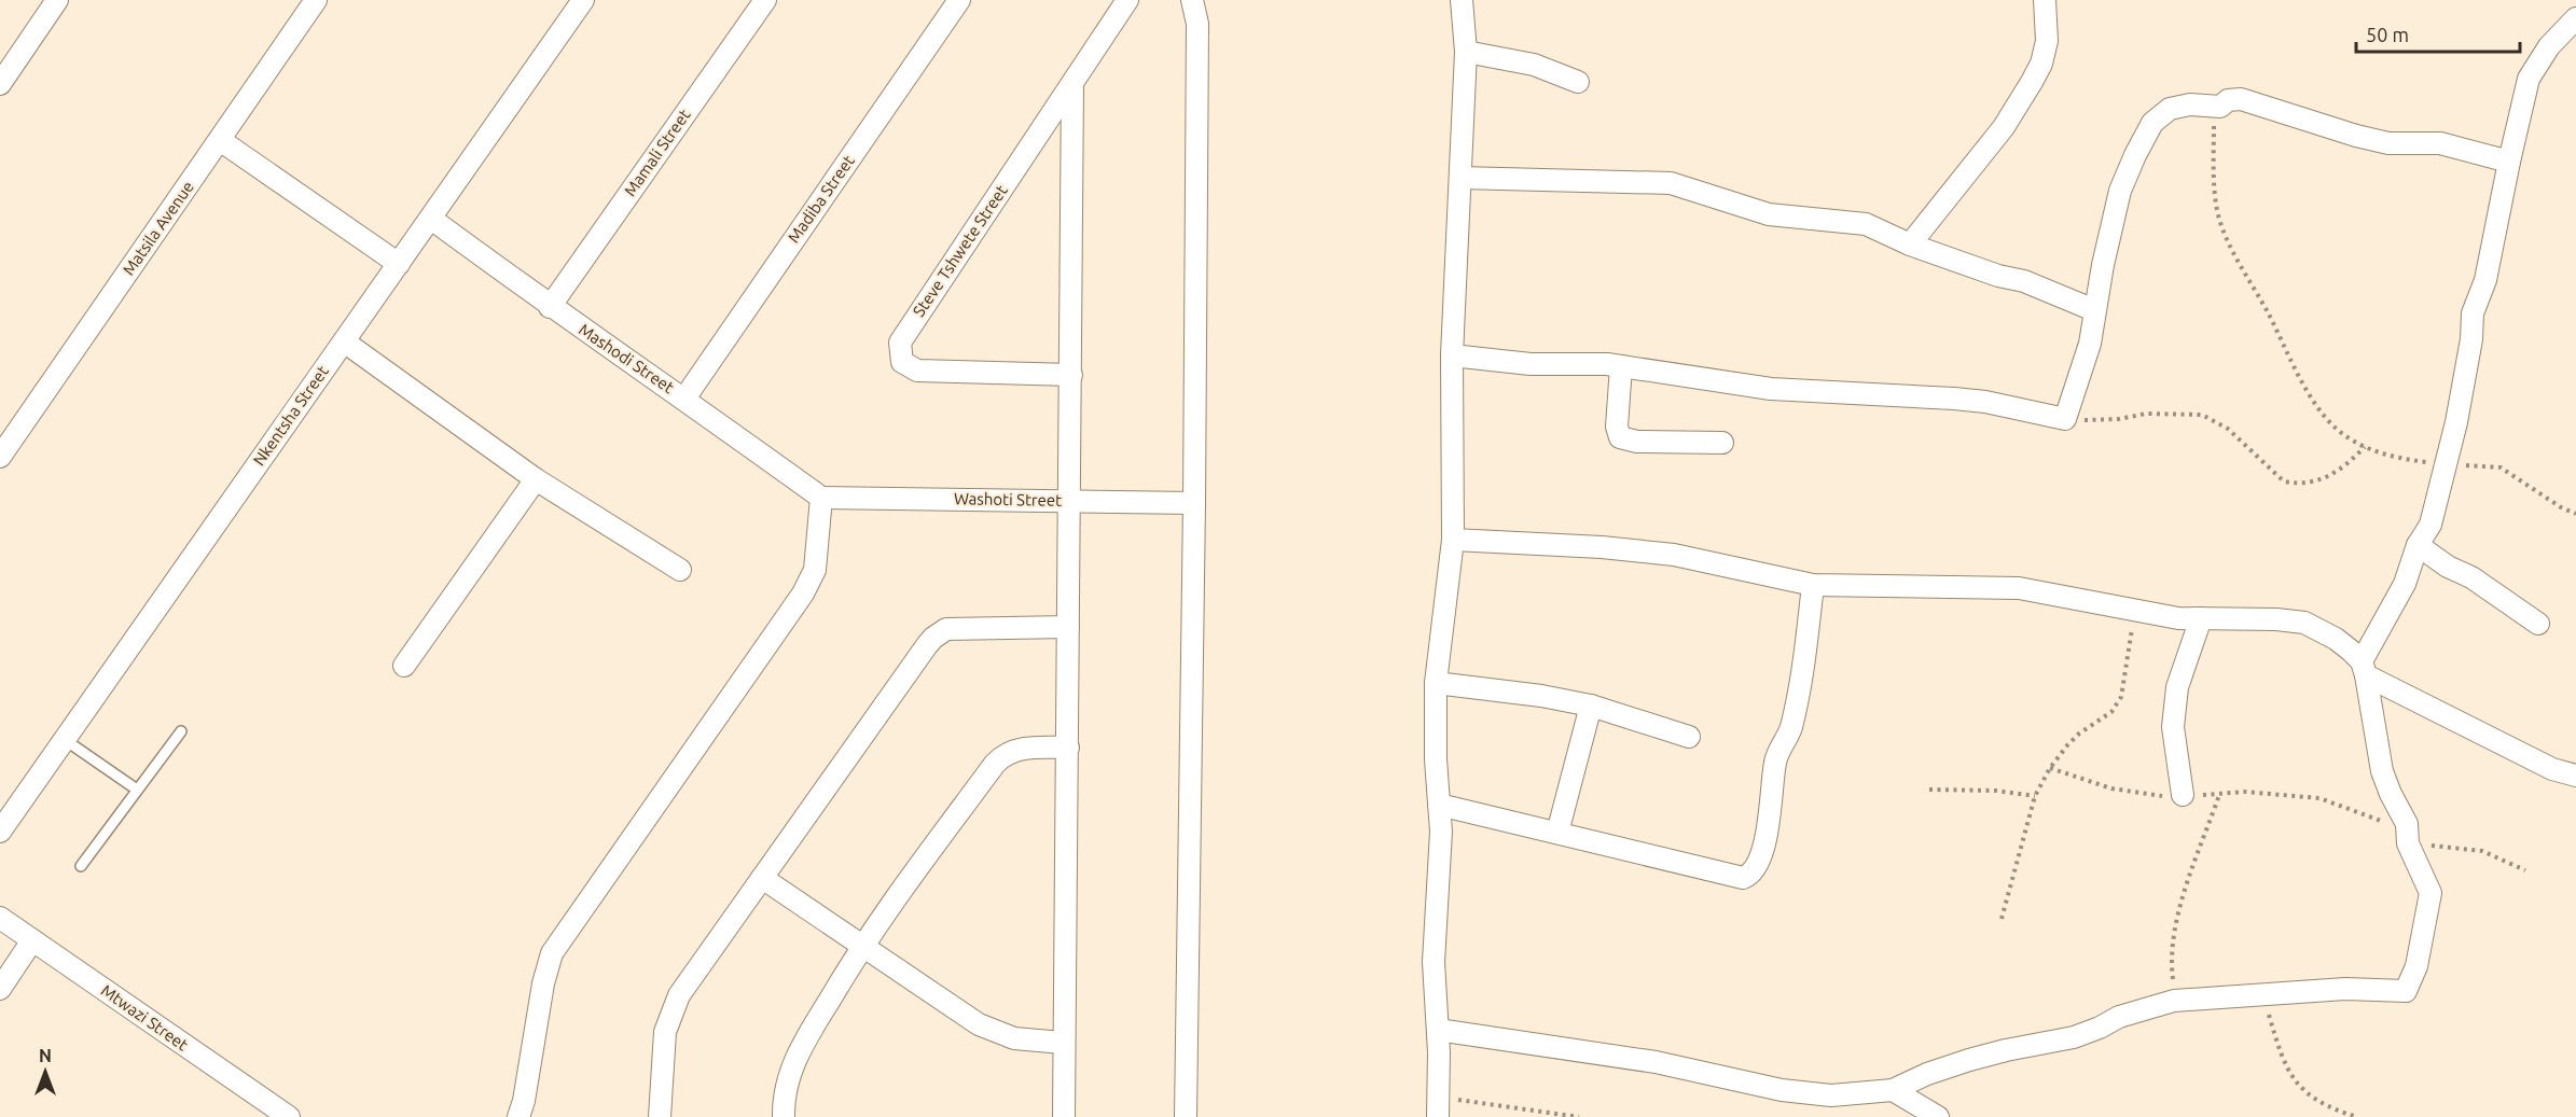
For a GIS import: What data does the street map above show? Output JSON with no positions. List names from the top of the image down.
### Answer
{
  "streets": {
    "street": [
      "Mamali Street",
      "Madiba Street",
      "Matsila Avenue",
      "Steve Tshwete Street",
      "Mashodi Street",
      "Nkentsha Street",
      "Washoti Street",
      "Mtwazi Street"
    ]
  },
  "crossings": [
    ["Mamali Street", "Mashodi Street"],
    ["Madiba Street", "Mashodi Street"],
    ["Mashodi Street", "Nkentsha Street"],
    ["Mashodi Street", "Washoti Street"]
  ],
  "scale_bar": "50 m",
  "north": "top"
}
